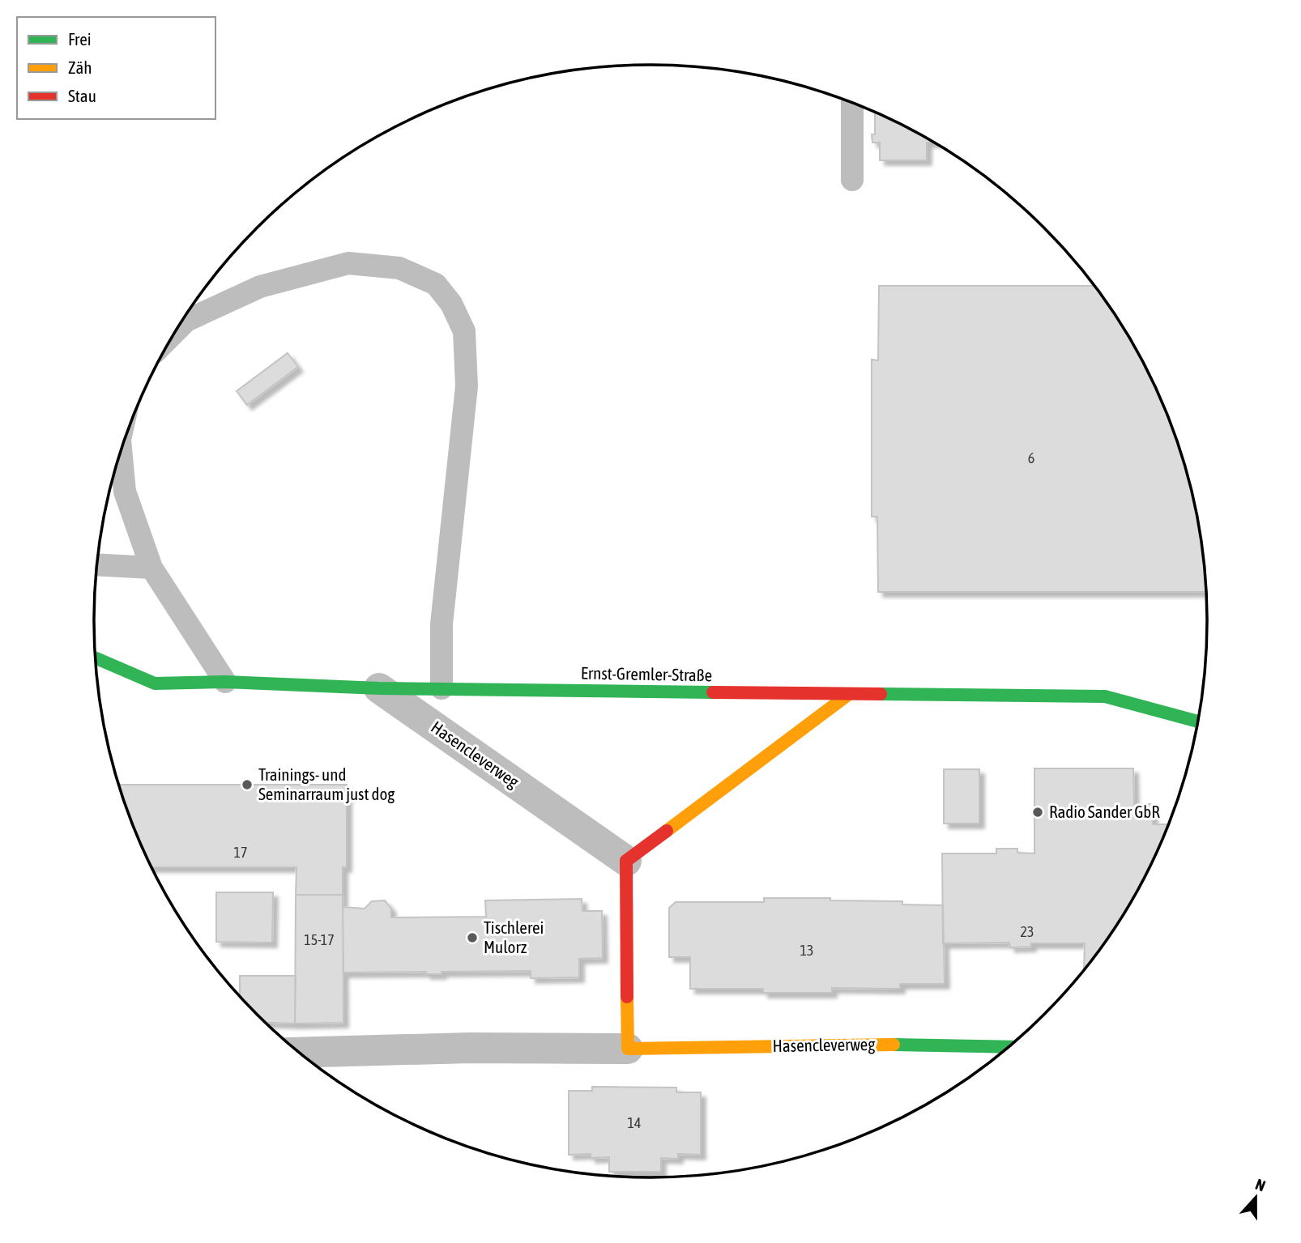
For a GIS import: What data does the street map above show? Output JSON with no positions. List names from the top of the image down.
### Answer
{
  "streets": {
    "street": ["Ernst-Gremler-Straße", "Hasencleverweg"]
  },
  "crossings": [
    ["Ernst-Gremler-Straße", "Hasencleverweg"]
  ],
  "places": ["Trainings- und Seminarraum just dog", "Radio Sander GbR", "Tischlerei Mulorz"],
  "house_numbers": [
    "6",
    "17",
    "23",
    "15-17",
    "13",
    "14"
  ],
  "legend": ["Frei", "Zäh", "Stau"],
  "north": "top"
}
